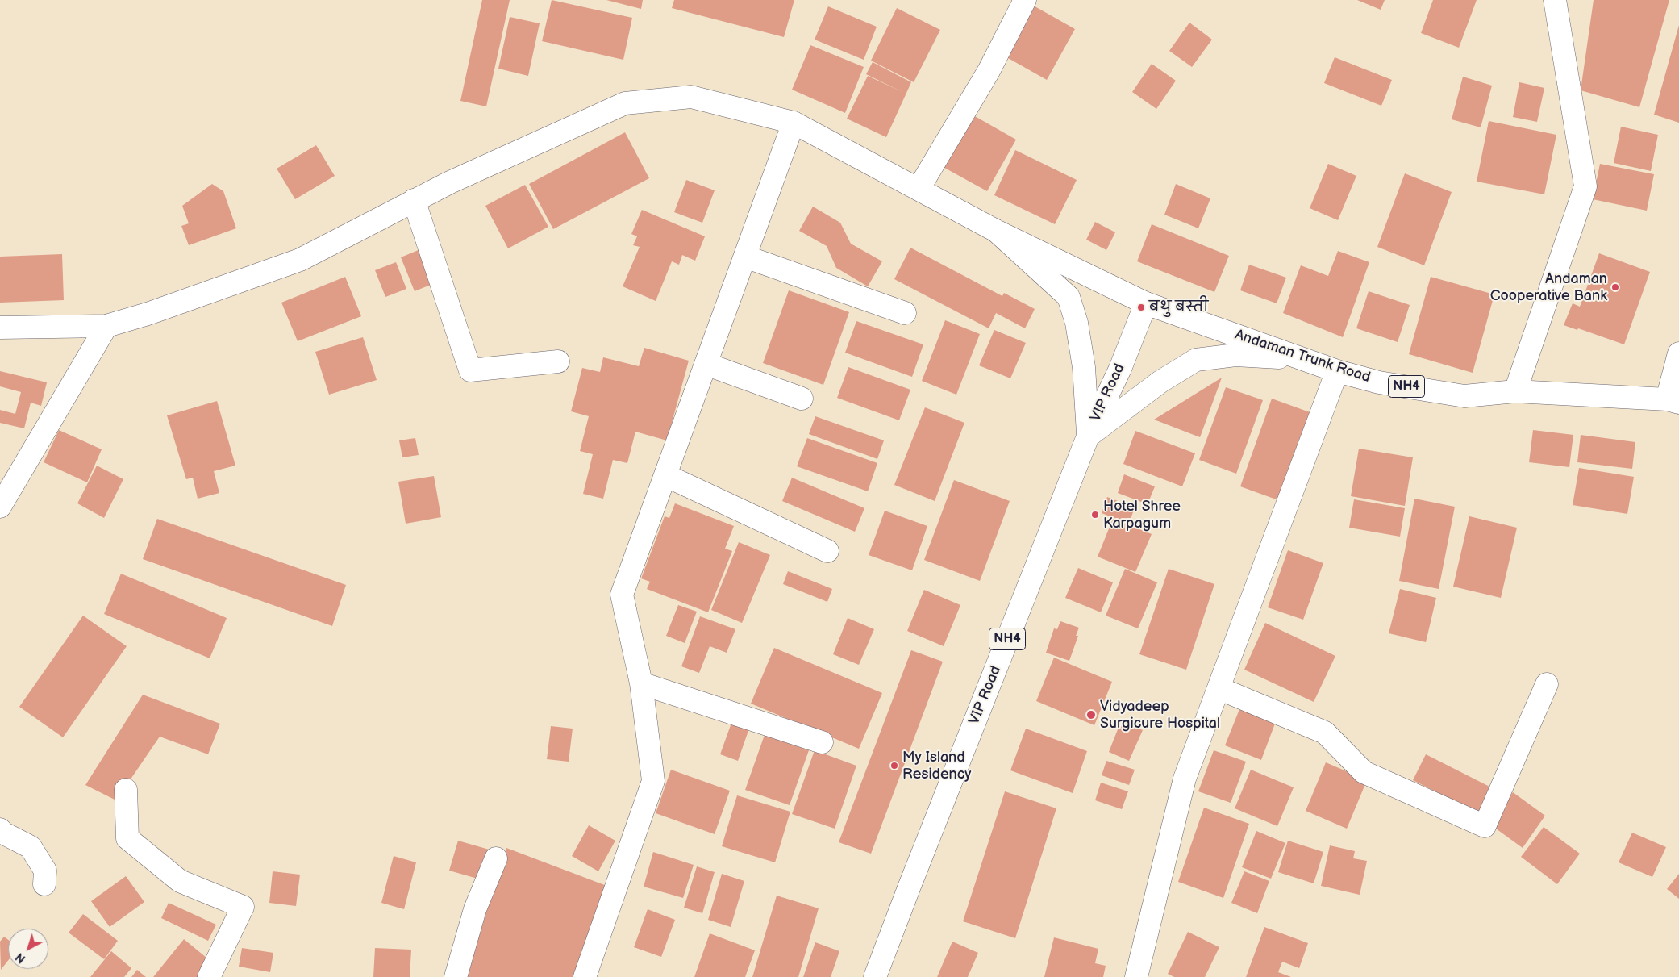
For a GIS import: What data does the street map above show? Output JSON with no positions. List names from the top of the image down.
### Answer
{
  "streets": {
    "main road": ["Andaman Trunk Road", "NH4", "VIP Road"]
  },
  "crossings": [
    ["Andaman Trunk Road", "VIP Road"]
  ],
  "places": [
    "Andaman Cooperative Bank",
    "बथु बस्ती",
    "Hotel Shree Karpagum",
    "Vidyadeep Surgicure Hospital",
    "My Island Residency"
  ],
  "north": "bottom left"
}
